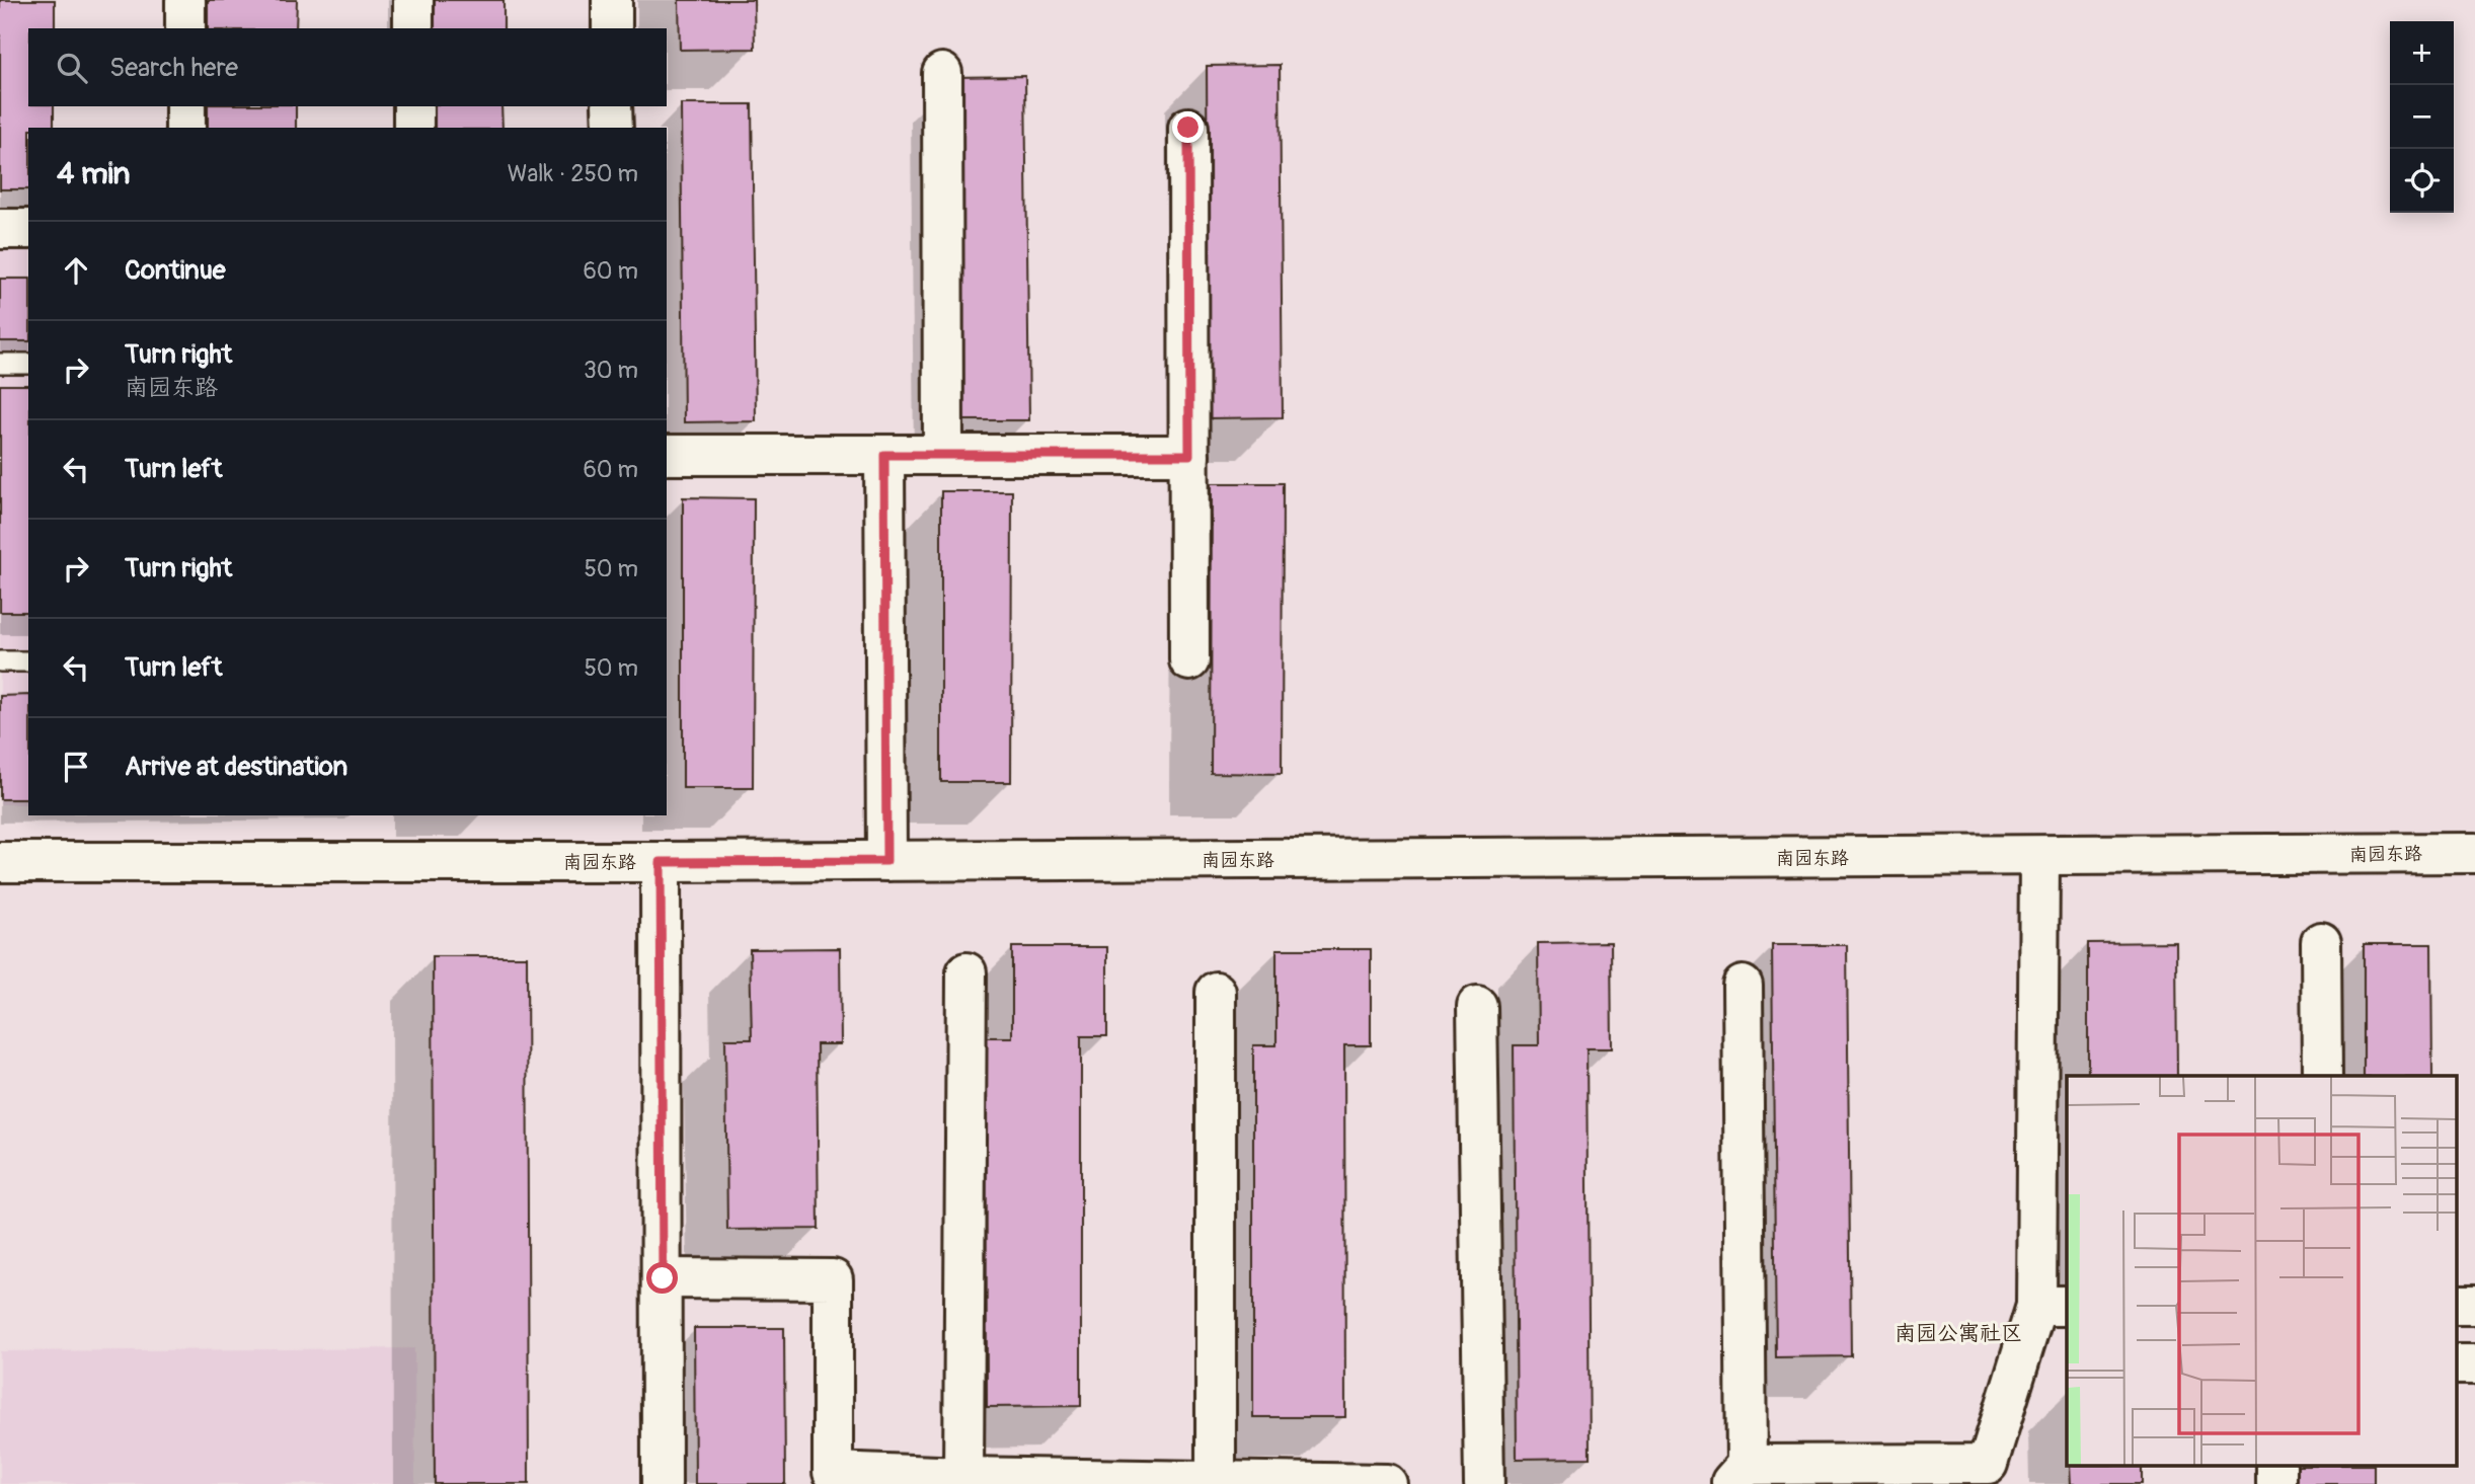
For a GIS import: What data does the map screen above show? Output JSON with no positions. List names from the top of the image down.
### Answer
{
  "streets": {
    "street": ["南园东路"]
  },
  "districts": ["南园公寓社区"],
  "page": {
    "map_buttons": ["+", "−"],
    "search": "Search here",
    "heading": ["4 min", "Walk · 250 m"],
    "list": [
      ["Continue", "60 m"],
      ["Turn right", "南园东路", "30 m"],
      ["Turn left", "60 m"],
      ["Turn right", "50 m"],
      ["Turn left", "50 m"],
      "Arrive at destination"
    ]
  }
}
